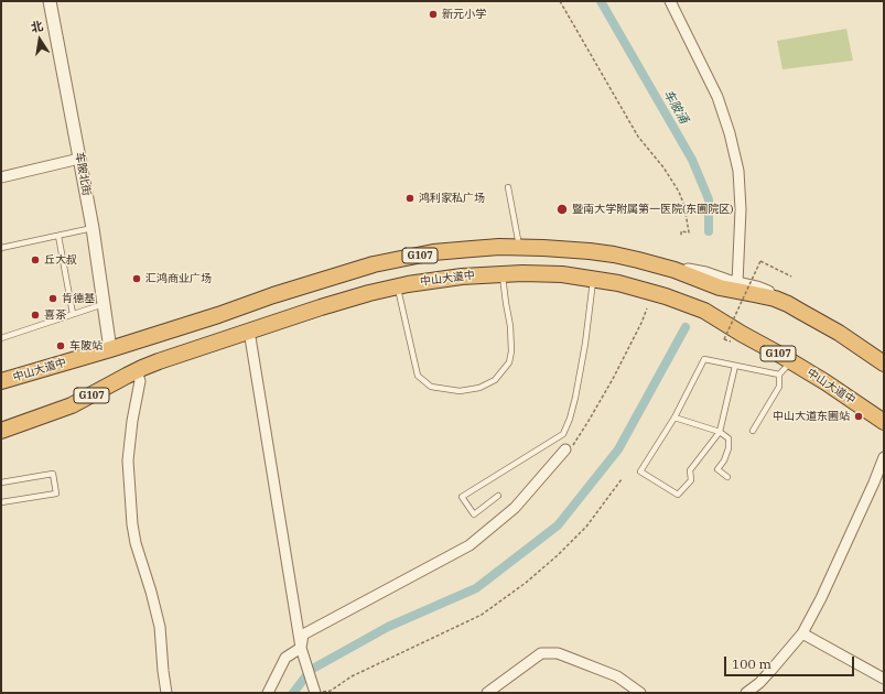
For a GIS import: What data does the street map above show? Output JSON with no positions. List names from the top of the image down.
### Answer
{
  "streets": {
    "highway": ["G107", "中山大道中"],
    "street": ["车陂北街"]
  },
  "crossings": [
    ["车陂北街", "中山大道中"]
  ],
  "water": ["车陂涌"],
  "places": [
    "新元小学",
    "鸿利家私广场",
    "暨南大学附属第一医院(东圃院区)",
    "丘大叔",
    "汇鸿商业广场",
    "肯德基",
    "喜茶",
    "车陂站",
    "中山大道东圃站"
  ],
  "scale_bar": "100 m",
  "north": "top"
}
